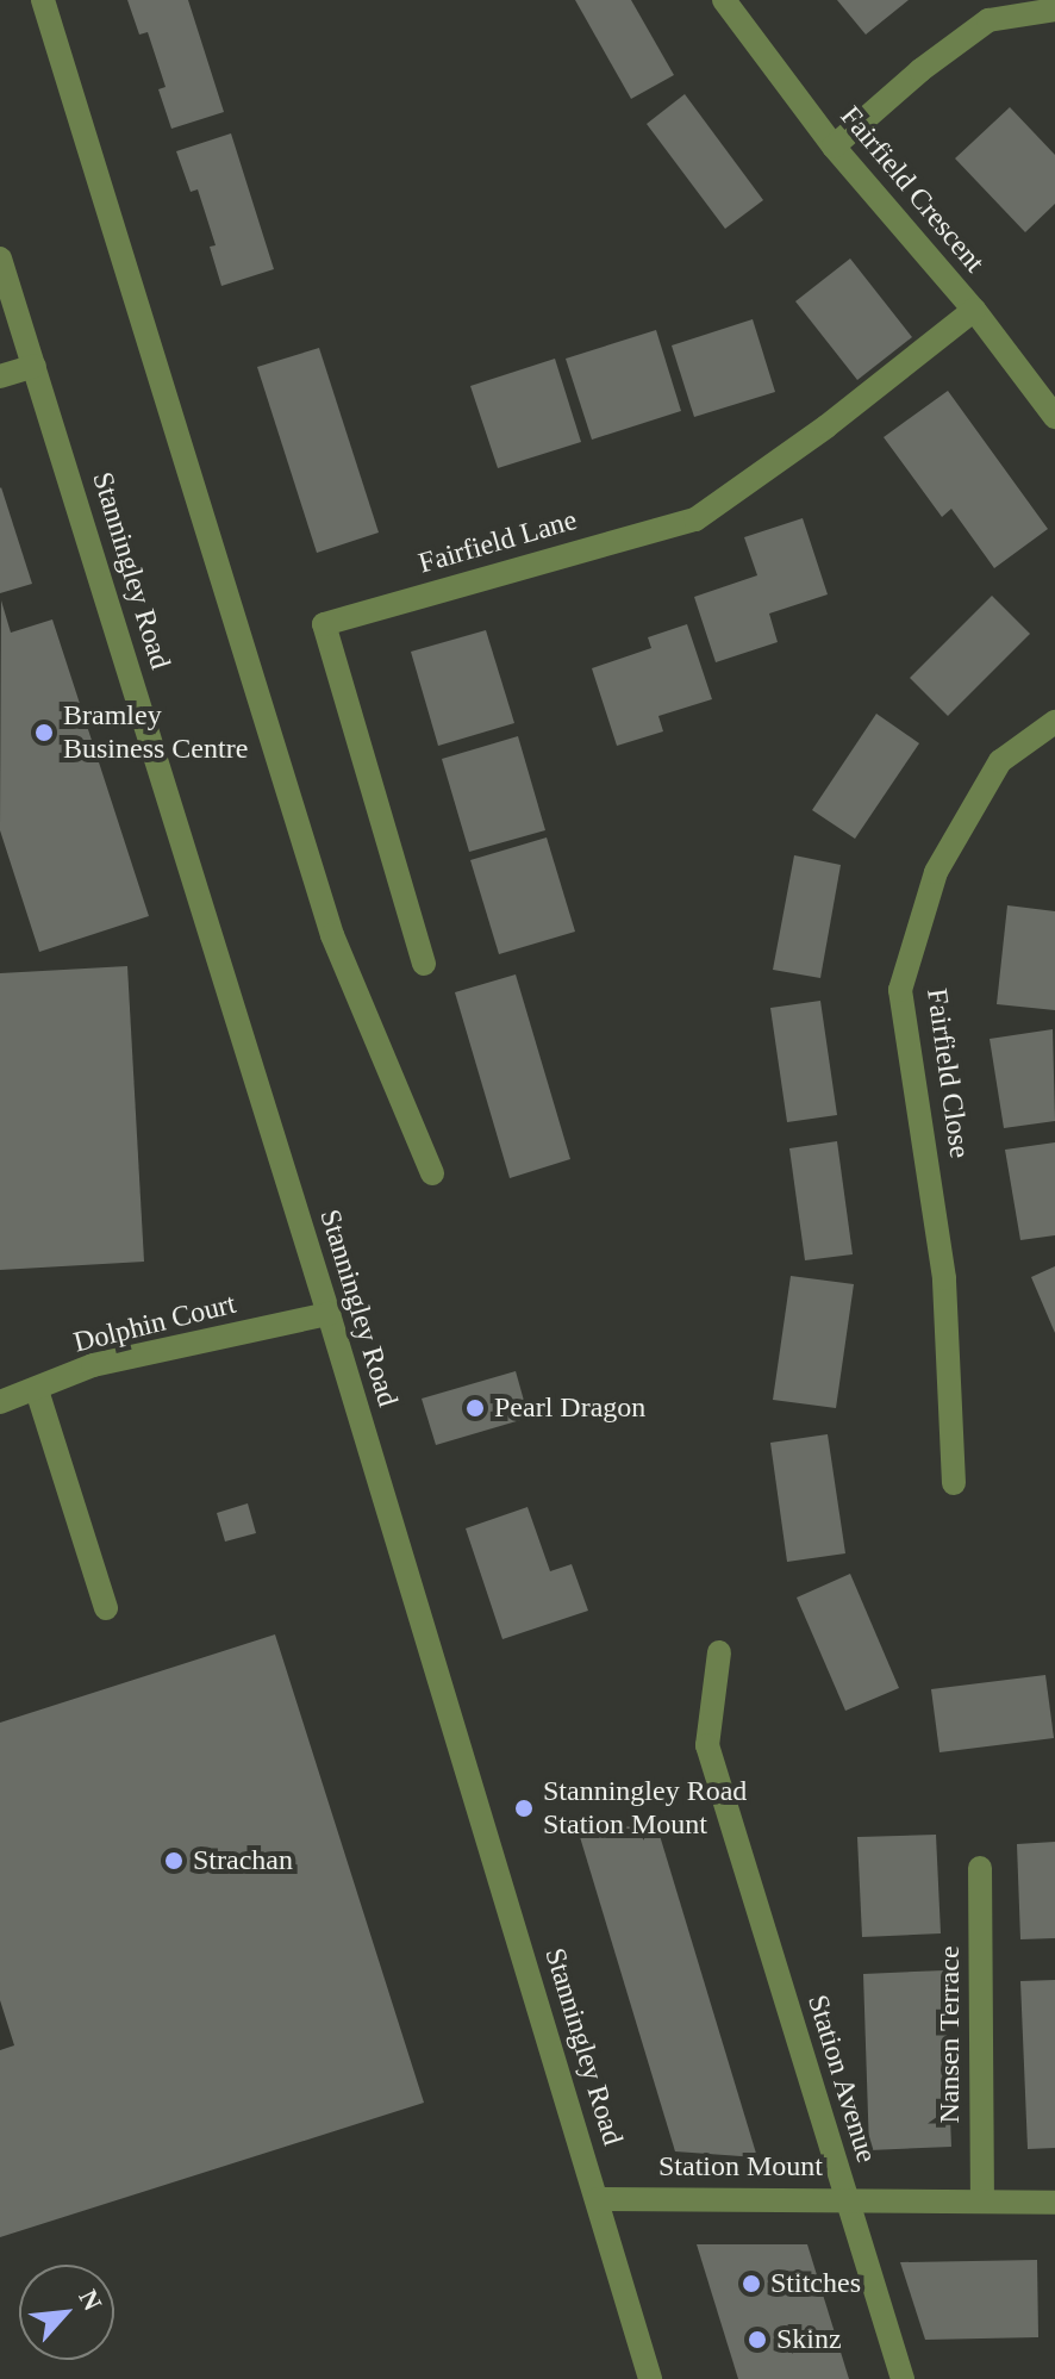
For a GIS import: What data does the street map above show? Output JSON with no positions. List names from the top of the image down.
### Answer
{
  "streets": {
    "street": [
      "Fairfield Crescent",
      "Fairfield Lane",
      "Stanningley Road",
      "Fairfield Close",
      "Dolphin Court",
      "Nansen Terrace",
      "Station Avenue",
      "Station Mount"
    ]
  },
  "crossings": [
    ["Fairfield Crescent", "Fairfield Lane"],
    ["Stanningley Road", "Dolphin Court"],
    ["Stanningley Road", "Station Mount"],
    ["Nansen Terrace", "Station Mount"],
    ["Station Avenue", "Station Mount"]
  ],
  "places": [
    "Bramley Business Centre",
    "Pearl Dragon",
    "Stanningley Road Station Mount",
    "Strachan",
    "Stitches",
    "Skinz"
  ],
  "north": "top right"
}
